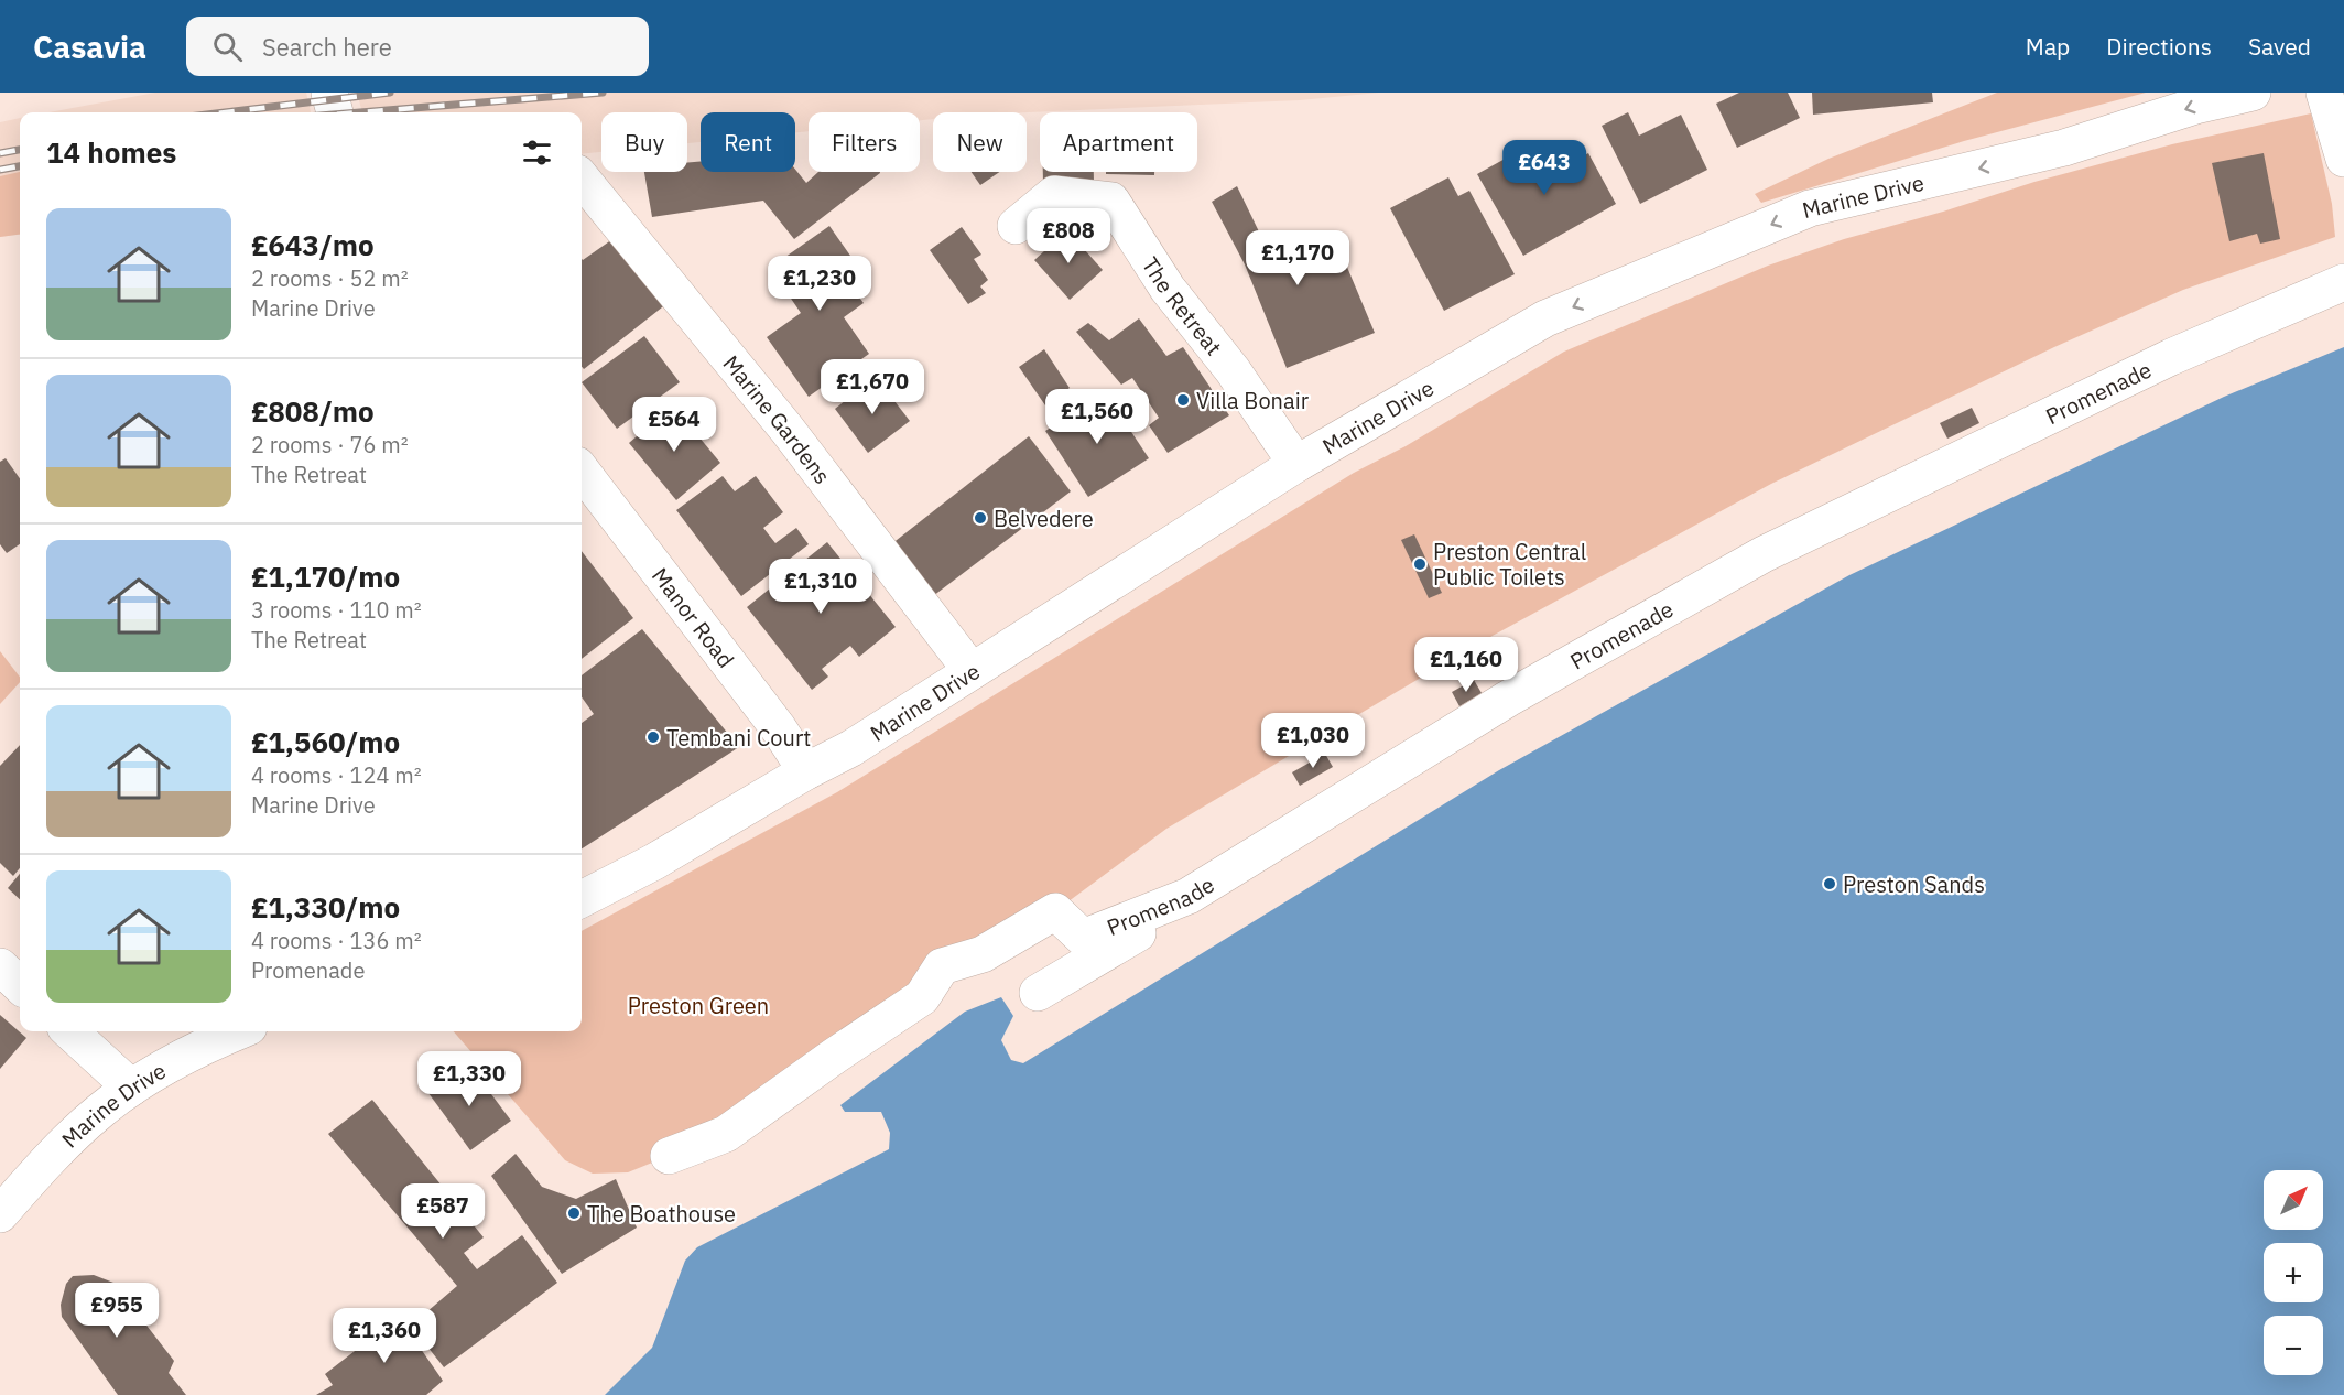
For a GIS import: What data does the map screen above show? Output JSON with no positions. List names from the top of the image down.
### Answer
{
  "streets": {
    "street": [
      "Marine Drive",
      "The Retreat",
      "Promenade",
      "Marine Gardens",
      "Manor Road"
    ]
  },
  "crossings": [
    ["Marine Drive", "The Retreat"],
    ["Marine Drive", "Marine Gardens"],
    ["Marine Drive", "Manor Road"]
  ],
  "one_way": ["Marine Drive"],
  "parks": ["Preston Green"],
  "places": [
    "Villa Bonair",
    "Belvedere",
    "Preston Central Public Toilets",
    "Tembani Court",
    "Preston Sands",
    "The Boathouse"
  ],
  "north": "top right",
  "page": {
    "header": "Casavia",
    "search": "Search here",
    "nav": ["Map", "Directions", "Saved"],
    "chip": [
      "Buy",
      "Rent",
      "Filters",
      "New",
      "Apartment"
    ],
    "heading": "14 homes",
    "price": [
      "£643",
      "£808",
      "£1,170",
      "£1,230",
      "£1,670",
      "£1,560",
      "£564",
      "£1,310",
      "£1,160",
      "£1,030",
      "£1,330",
      "£587",
      "£955",
      "£1,360"
    ],
    "list": [
      {
        "name": "£643/mo",
        "note": "2 rooms · 52 m² · Marine Drive"
      },
      {
        "name": "£808/mo",
        "note": "2 rooms · 76 m² · The Retreat"
      },
      {
        "name": "£1,170/mo",
        "note": "3 rooms · 110 m² · The Retreat"
      },
      {
        "name": "£1,560/mo",
        "note": "4 rooms · 124 m² · Marine Drive"
      },
      {
        "name": "£1,330/mo",
        "note": "4 rooms · 136 m² · Promenade"
      }
    ],
    "map_buttons": ["+", "−"]
  }
}
